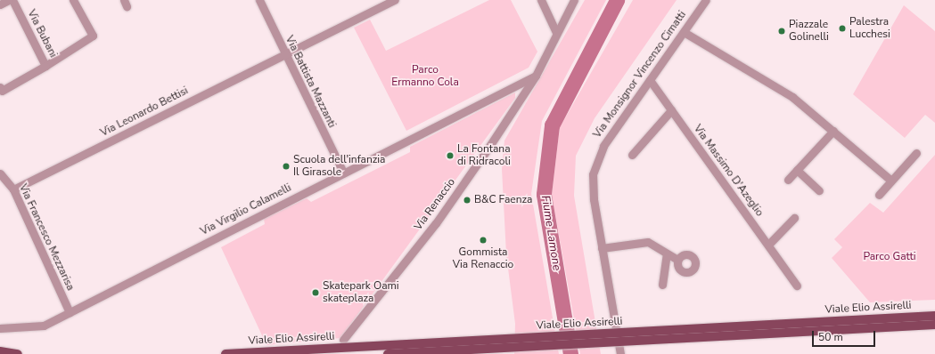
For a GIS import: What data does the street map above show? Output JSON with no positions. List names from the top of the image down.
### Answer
{
  "streets": {
    "main road": ["Viale Elio Assirelli"],
    "street": [
      "Via Bubani",
      "Via Monsignor Vincenzo Cimatti",
      "Via Battista Mazzanti",
      "Via Leonardo Bettisi",
      "Via Massimo D'Azeglio",
      "Via Renaccio",
      "Via Virgilio Calamelli",
      "Via Francesco Mezzarisa"
    ]
  },
  "crossings": [
    ["Via Monsignor Vincenzo Cimatti", "Via Massimo D'Azeglio"],
    ["Via Battista Mazzanti", "Via Leonardo Bettisi"],
    ["Via Battista Mazzanti", "Via Virgilio Calamelli"],
    ["Via Leonardo Bettisi", "Via Francesco Mezzarisa"],
    ["Via Renaccio", "Via Virgilio Calamelli"],
    ["Via Virgilio Calamelli", "Via Francesco Mezzarisa"]
  ],
  "water": ["Fiume Lamone"],
  "parks": ["Parco Ermanno Cola", "Parco Gatti"],
  "places": [
    "Palestra Lucchesi",
    "Piazzale Golinelli",
    "La Fontana di Ridracoli",
    "Scuola dell'infanzia Il Girasole",
    "B&C Faenza",
    "Gommista Via Renaccio",
    "Skatepark Oami skateplaza"
  ],
  "scale_bar": "50 m"
}
